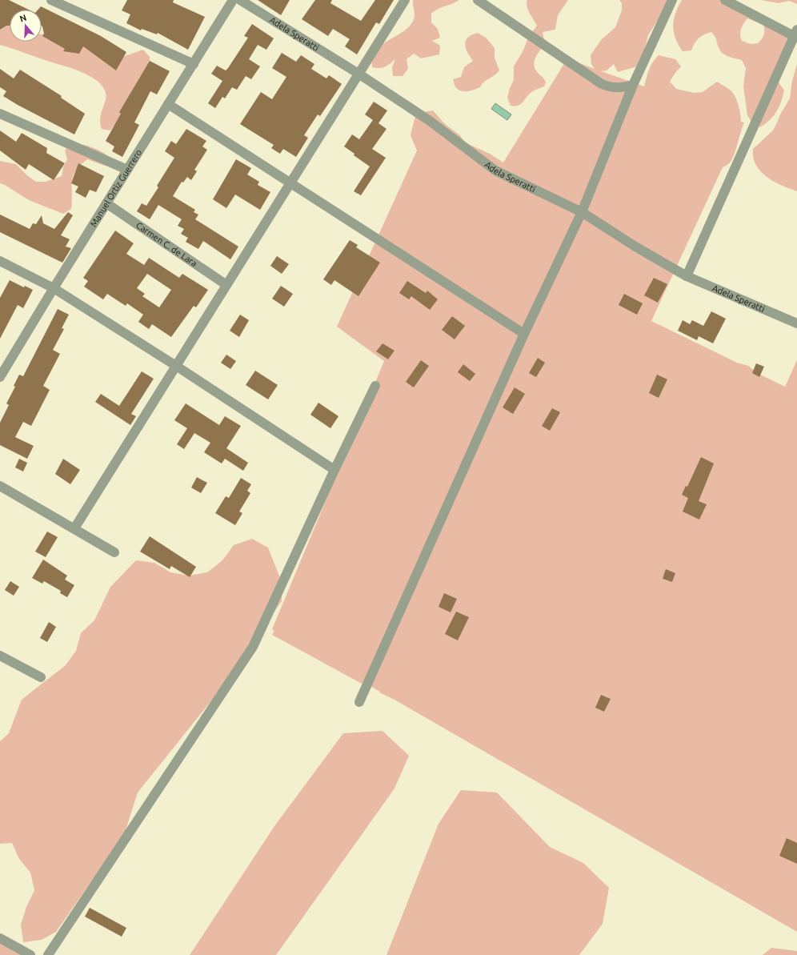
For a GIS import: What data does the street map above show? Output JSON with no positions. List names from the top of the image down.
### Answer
{
  "streets": {
    "street": ["Adela Speratti", "Manuel Ortiz Guerrero", "Carmen C. de Lara"]
  },
  "crossings": [
    ["Manuel Ortiz Guerrero", "Carmen C. de Lara"]
  ],
  "north": "top"
}
